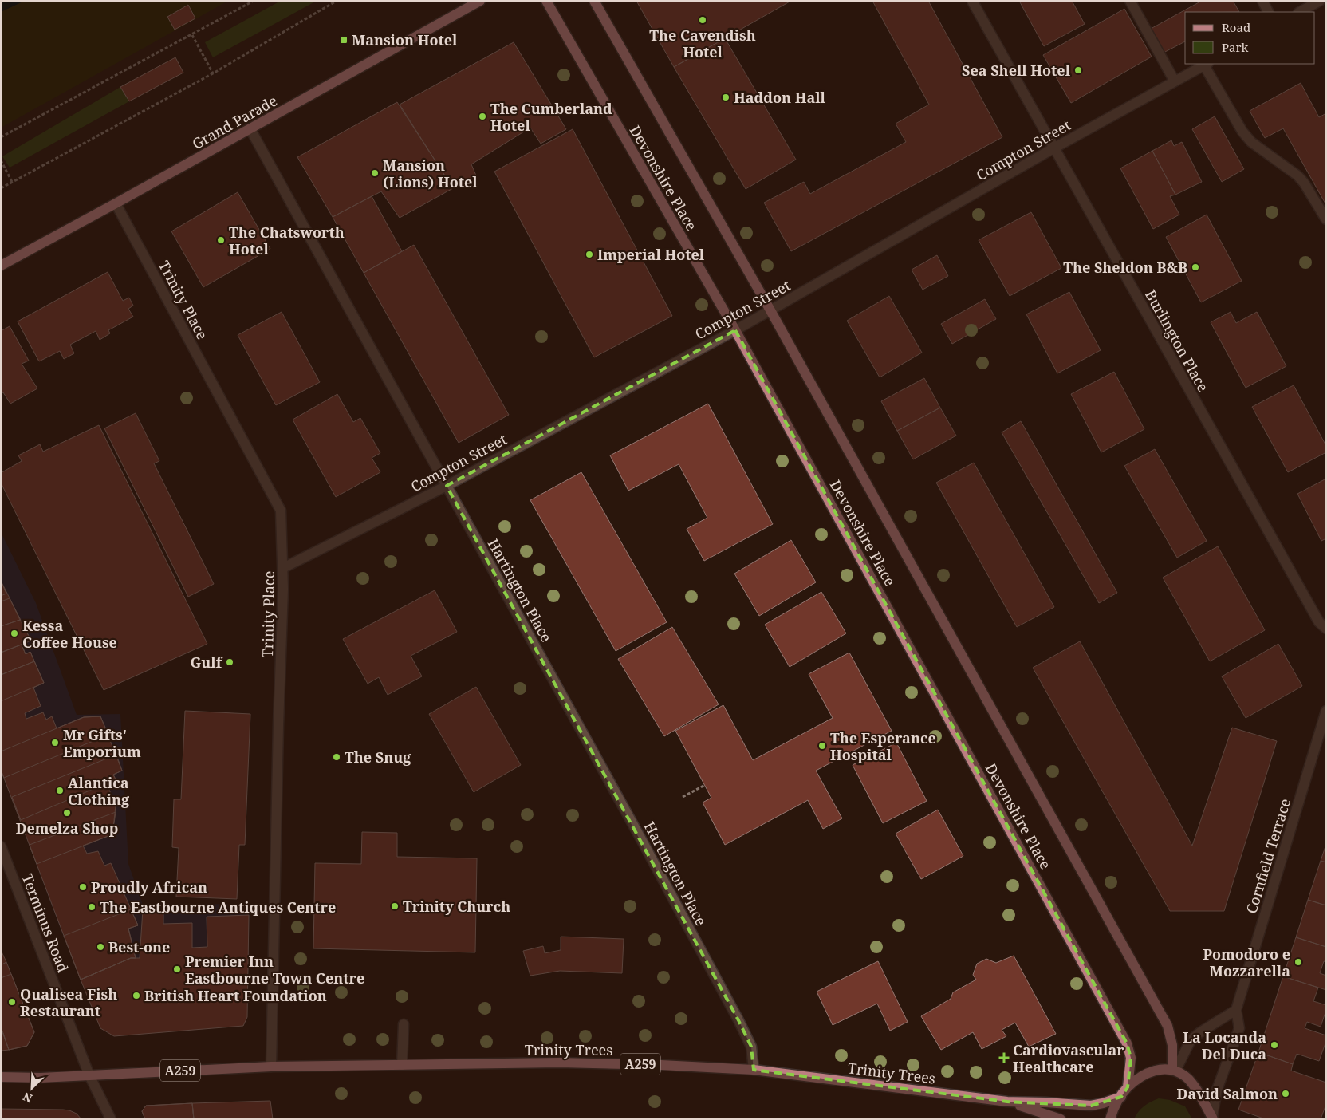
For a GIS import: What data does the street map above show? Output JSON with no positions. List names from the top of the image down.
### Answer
{
  "streets": {
    "main road": [
      "Grand Parade",
      "Devonshire Place",
      "Trinity Trees",
      "A259"
    ],
    "street": [
      "Compton Street",
      "Trinity Place",
      "Burlington Place",
      "Hartington Place",
      "Cornfield Terrace",
      "Terminus Road"
    ]
  },
  "crossings": [
    ["Grand Parade", "Trinity Place"],
    ["Grand Parade", "Hartington Place"],
    ["Compton Street", "Devonshire Place"],
    ["Compton Street", "Trinity Place"],
    ["Compton Street", "Burlington Place"],
    ["Compton Street", "Hartington Place"],
    ["Trinity Place", "Trinity Trees"],
    ["Trinity Place", "A259"],
    ["Hartington Place", "Trinity Trees"],
    ["Terminus Road", "A259"],
    ["Trinity Trees", "A259"]
  ],
  "places": {
    "other": [
      "The Cavendish Hotel",
      "Sea Shell Hotel",
      "Haddon Hall",
      "The Cumberland Hotel",
      "Mansion (Lions) Hotel",
      "The Chatsworth Hotel",
      "Imperial Hotel",
      "The Sheldon B&B",
      "Kessa Coffee House",
      "Gulf",
      "Mr Gifts' Emporium",
      "The Esperance Hospital",
      "The Snug",
      "Alantica Clothing",
      "Demelza Shop",
      "Proudly African",
      "Trinity Church",
      "The Eastbourne Antiques Centre",
      "Best-one",
      "Pomodoro e Mozzarella",
      "Premier Inn Eastbourne Town Centre",
      "British Heart Foundation",
      "Qualisea Fish Restaurant",
      "La Locanda Del Duca",
      "David Salmon"
    ],
    "transit": ["Mansion Hotel"],
    "health": ["Cardiovascular Healthcare"]
  },
  "legend": ["Road", "Park"],
  "north": "bottom left"
}
